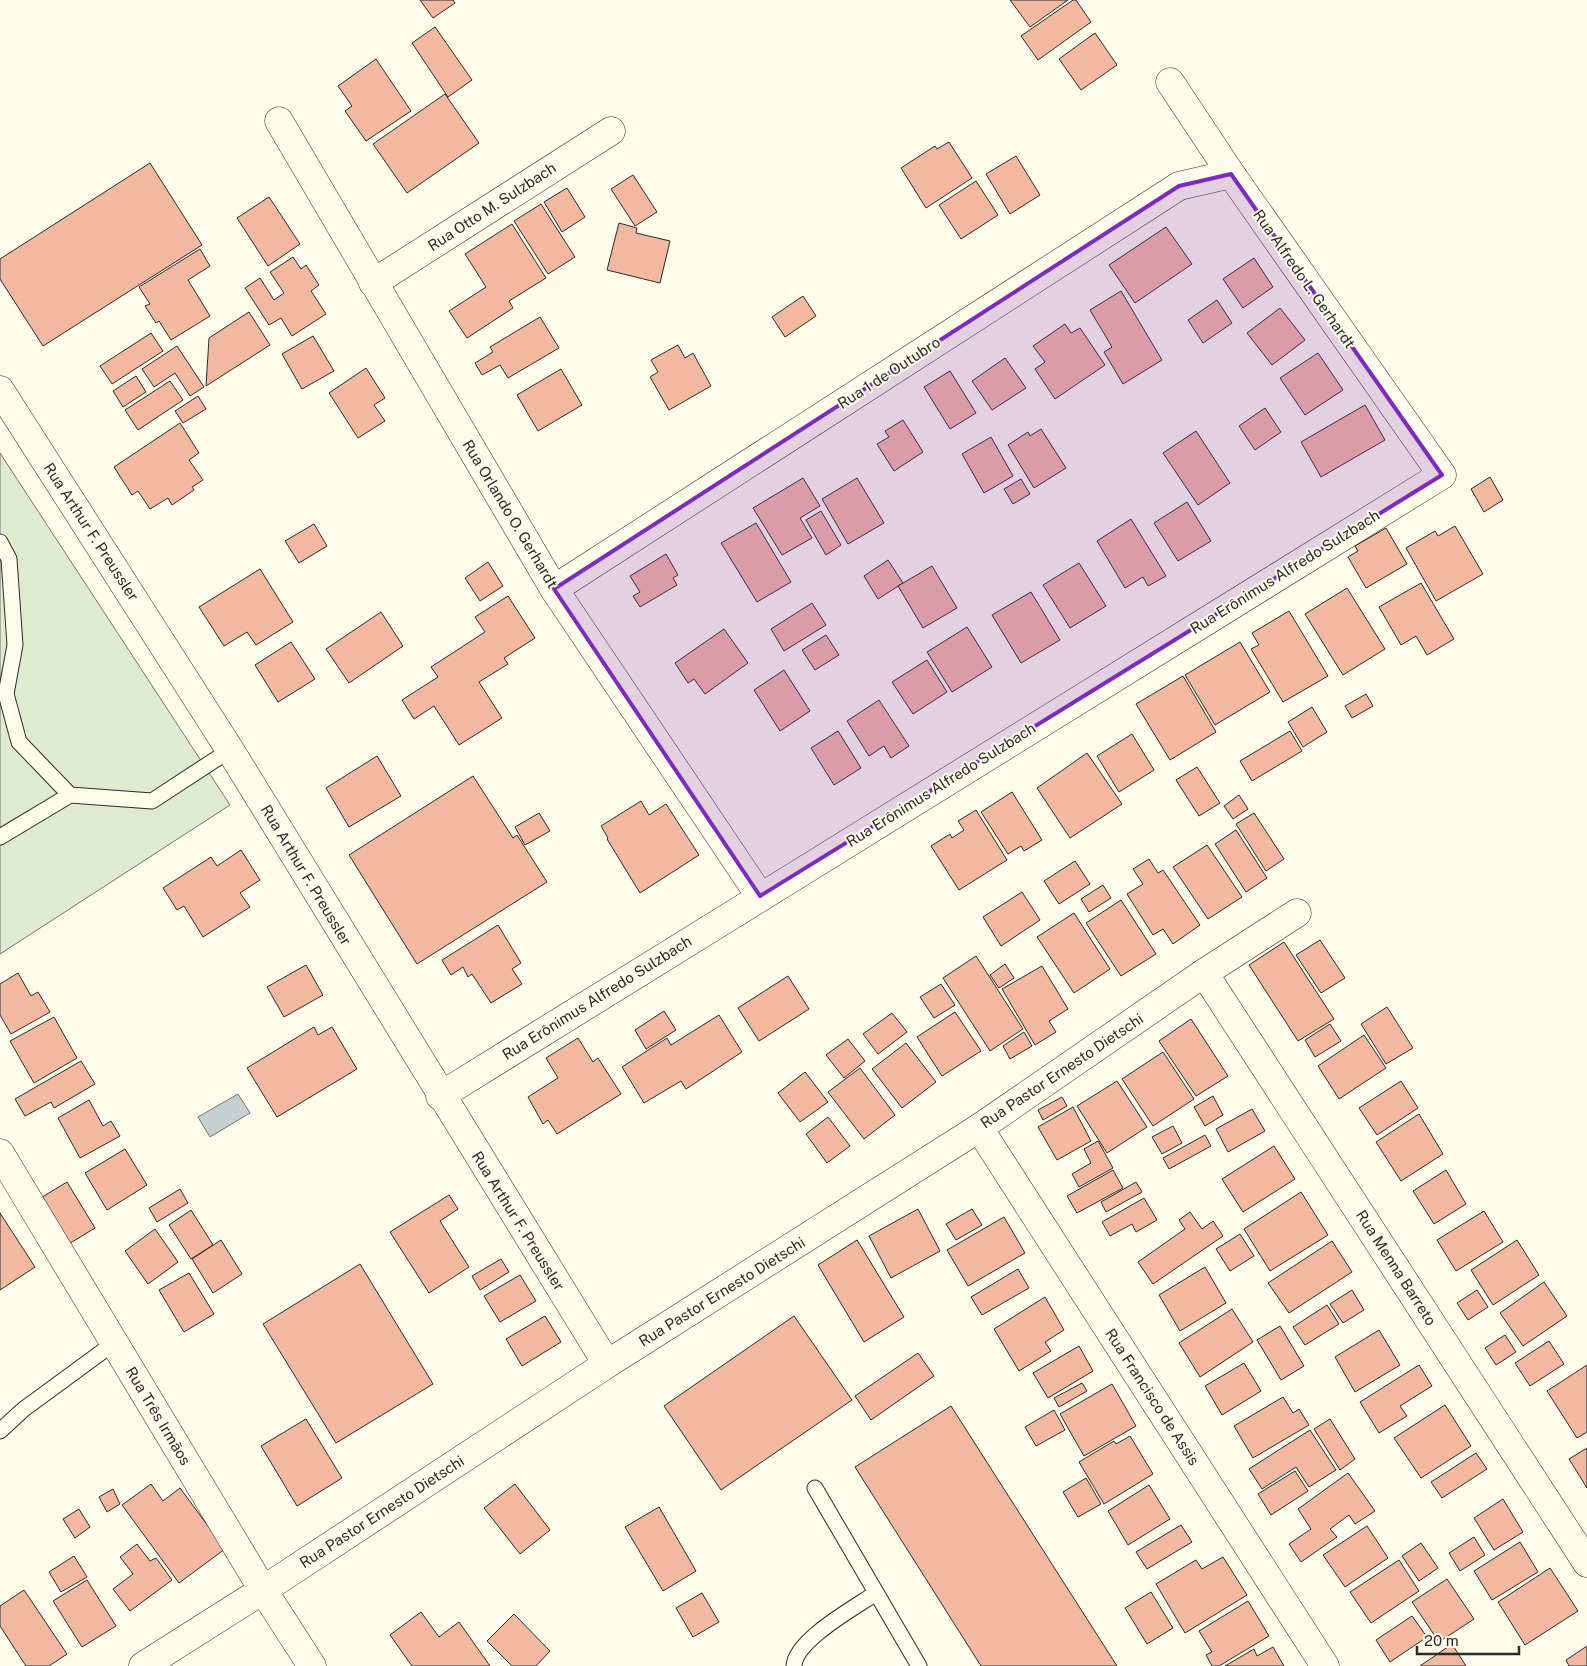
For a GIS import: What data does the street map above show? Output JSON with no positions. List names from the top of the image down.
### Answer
{
  "streets": {
    "street": [
      "Rua Otto M. Sulzbach",
      "Rua Alfredo L. Gerhardt",
      "Rua 1 de Outubro",
      "Rua Orlando O. Gerhardt",
      "Rua Arthur F. Preussler",
      "Rua Erônimus Alfredo Sulzbach",
      "Rua Pastor Ernesto Dietschi",
      "Rua Menna Barreto",
      "Rua Francisco de Assis",
      "Rua Três Irmãos"
    ]
  },
  "crossings": [
    ["Rua Otto M. Sulzbach", "Rua Orlando O. Gerhardt"],
    ["Rua Alfredo L. Gerhardt", "Rua 1 de Outubro"],
    ["Rua Alfredo L. Gerhardt", "Rua Erônimus Alfredo Sulzbach"],
    ["Rua 1 de Outubro", "Rua Orlando O. Gerhardt"],
    ["Rua Orlando O. Gerhardt", "Rua Erônimus Alfredo Sulzbach"],
    ["Rua Arthur F. Preussler", "Rua Erônimus Alfredo Sulzbach"],
    ["Rua Arthur F. Preussler", "Rua Pastor Ernesto Dietschi"],
    ["Rua Pastor Ernesto Dietschi", "Rua Menna Barreto"],
    ["Rua Pastor Ernesto Dietschi", "Rua Francisco de Assis"],
    ["Rua Pastor Ernesto Dietschi", "Rua Três Irmãos"]
  ],
  "scale_bar": "20 m"
}
